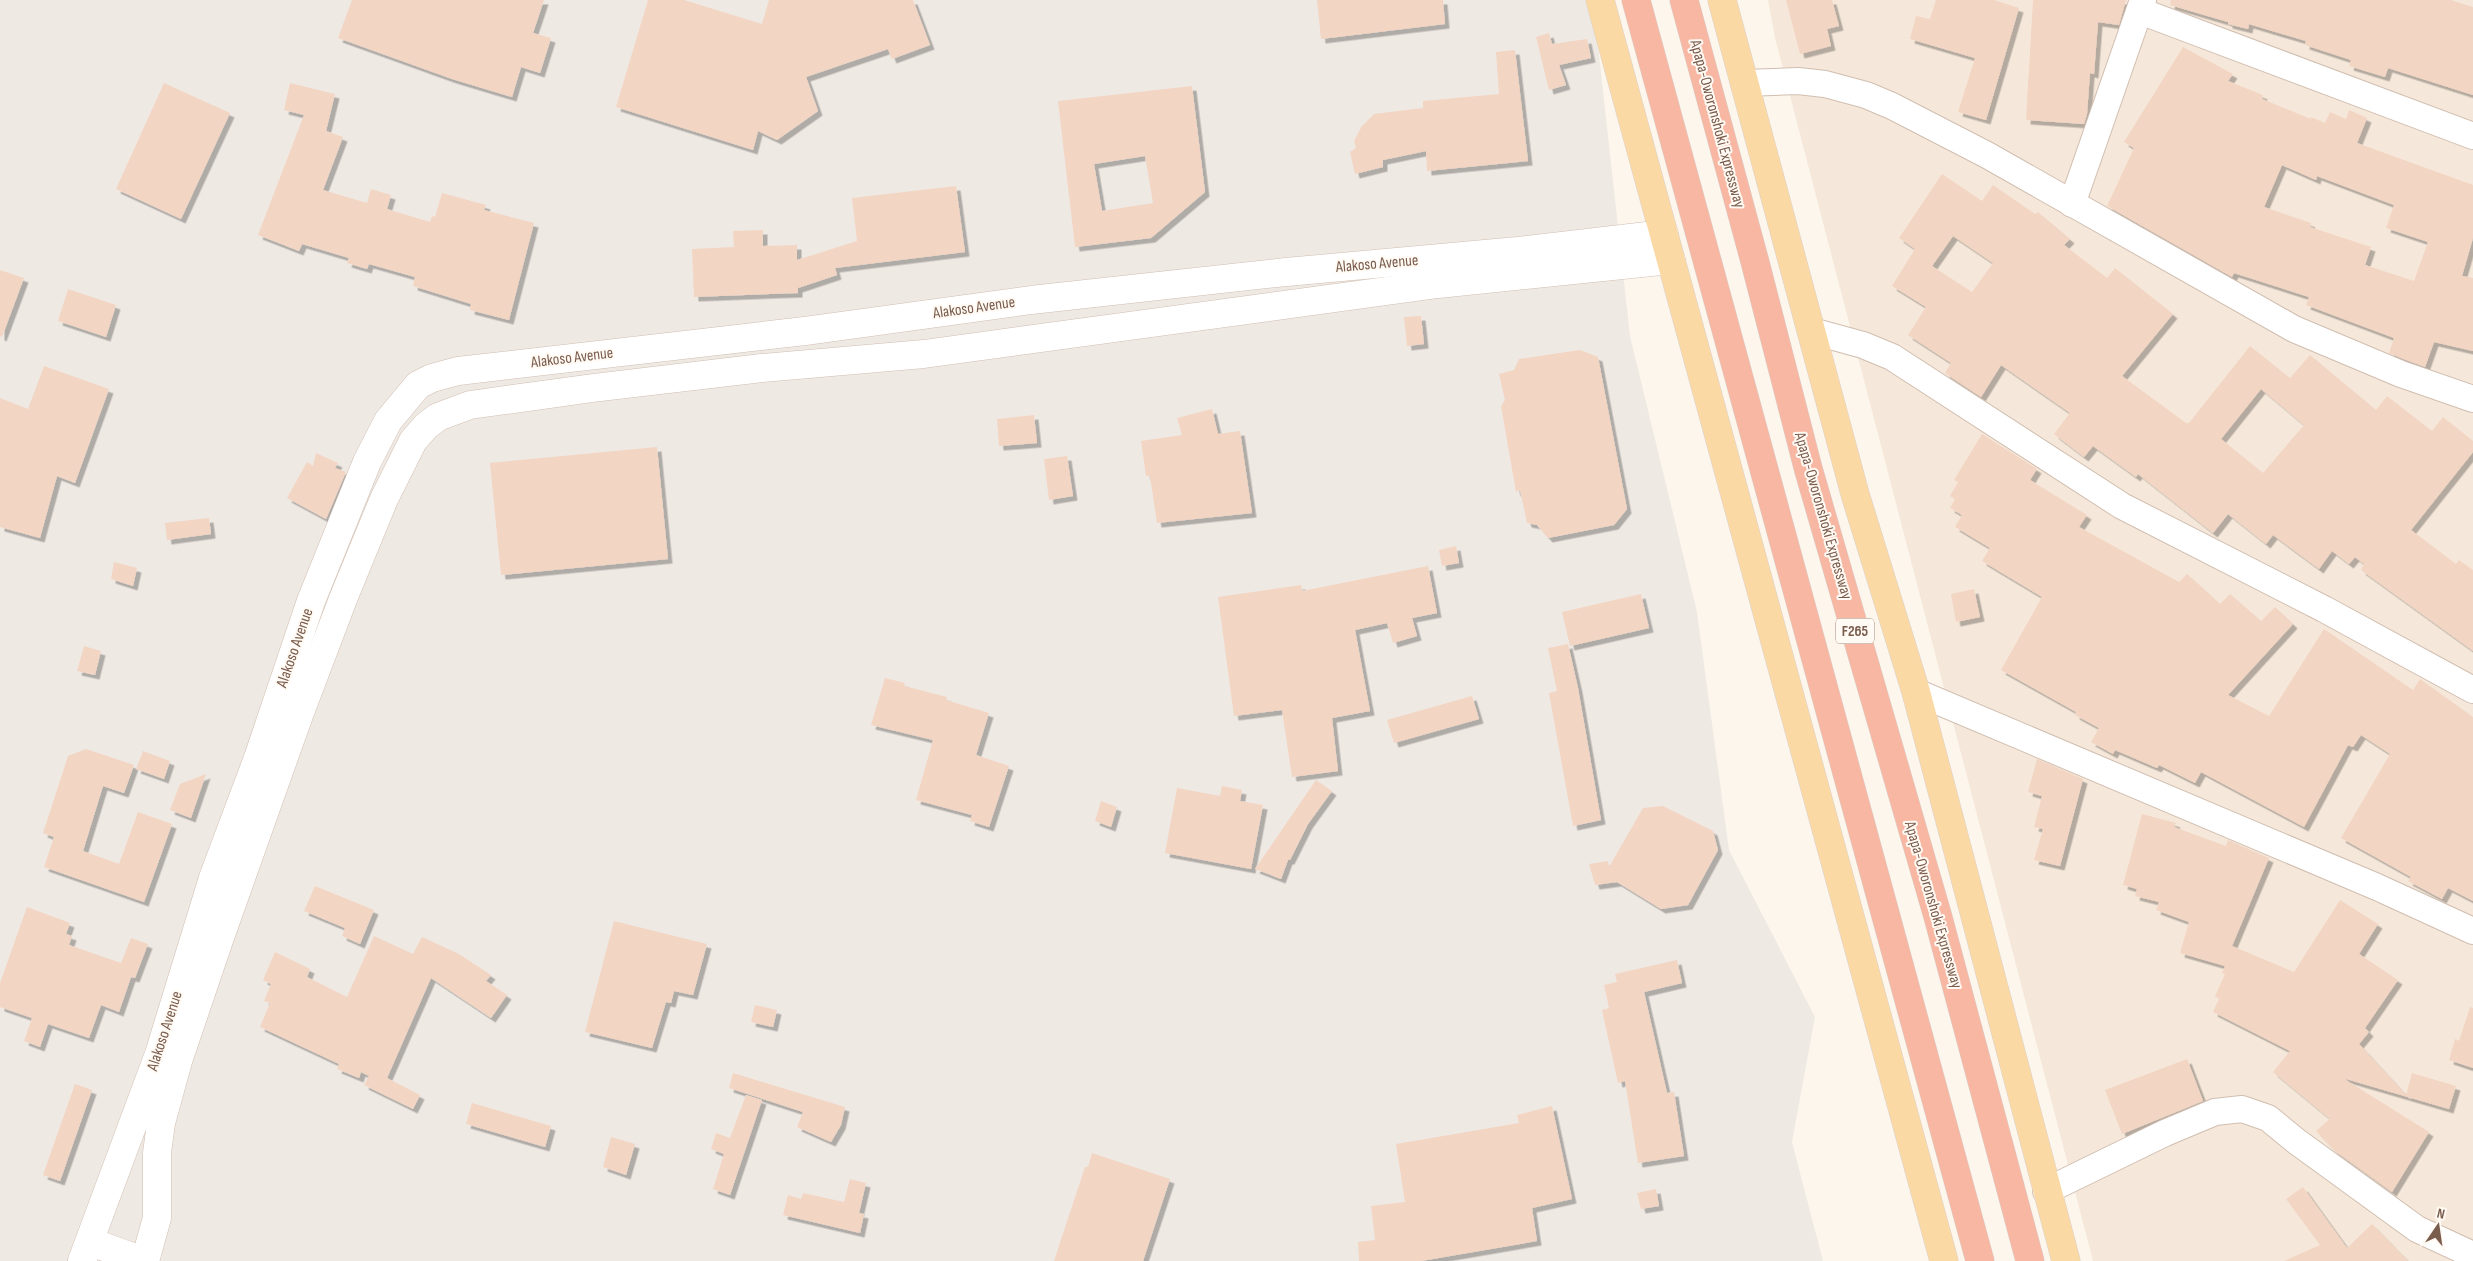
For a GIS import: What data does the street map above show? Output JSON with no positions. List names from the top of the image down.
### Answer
{
  "streets": {
    "highway": ["Apapa-Oworonshoki Expressway", "F265"],
    "street": ["Alakoso Avenue"]
  },
  "north": "top"
}
